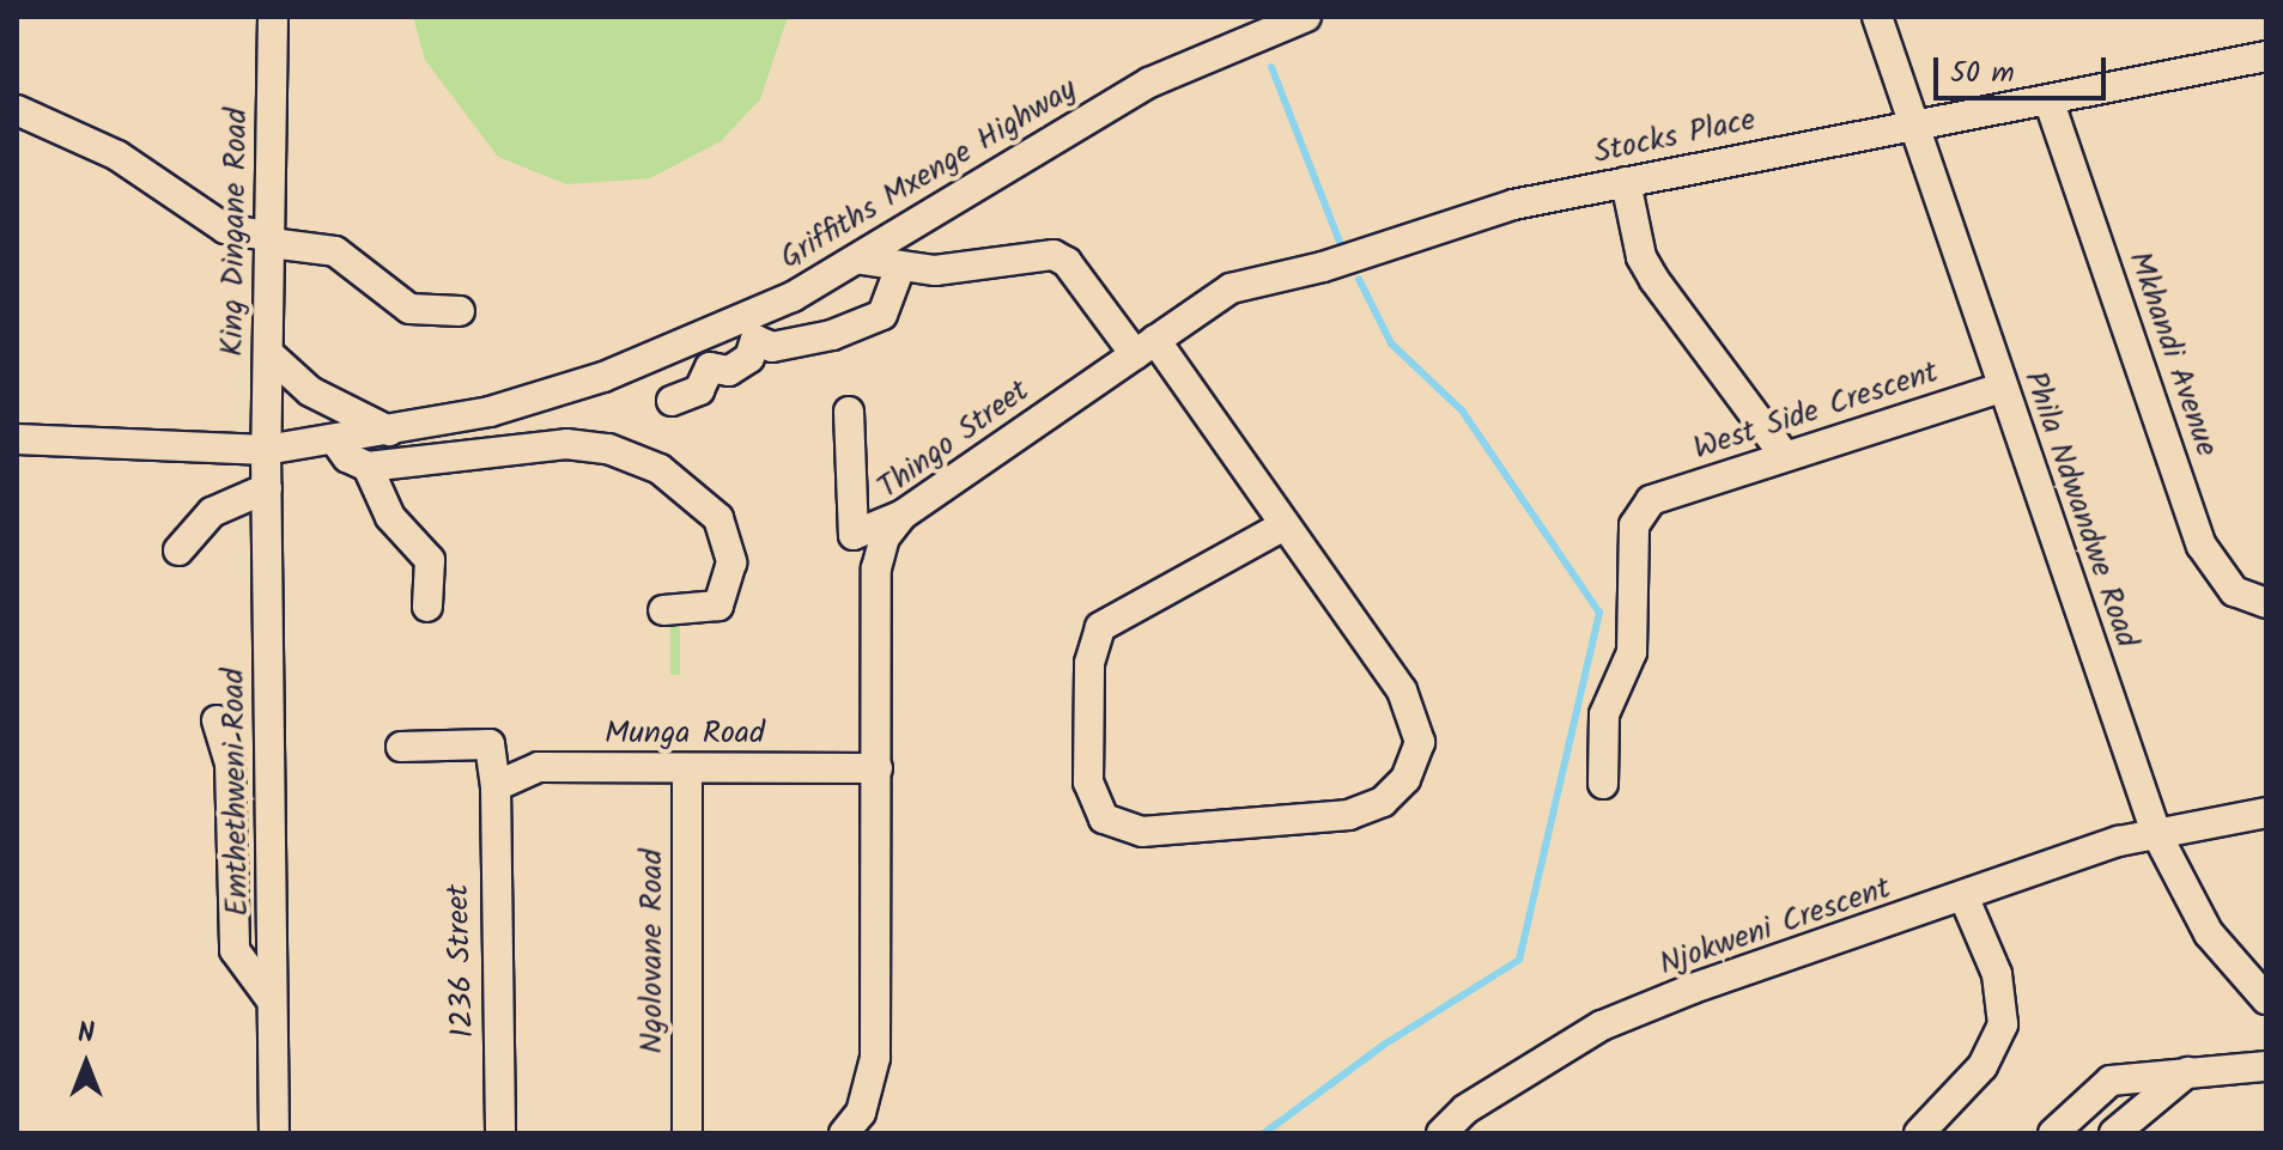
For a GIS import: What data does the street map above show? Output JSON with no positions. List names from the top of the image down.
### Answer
{
  "streets": {
    "street": [
      "Stocks Place",
      "Griffiths Mxenge Highway",
      "King Dingane Road",
      "Mkhandi Avenue",
      "West Side Crescent",
      "Thingo Street",
      "Phila Ndwandwe Road",
      "Munga Road",
      "Emthethweni Road",
      "Njokweni Crescent",
      "Ngolovane Road",
      "1236 Street"
    ]
  },
  "crossings": [
    ["Stocks Place", "Mkhandi Avenue"],
    ["Stocks Place", "Thingo Street"],
    ["Stocks Place", "Phila Ndwandwe Road"],
    ["Griffiths Mxenge Highway", "King Dingane Road"],
    ["Griffiths Mxenge Highway", "Emthethweni Road"],
    ["King Dingane Road", "Emthethweni Road"],
    ["West Side Crescent", "Phila Ndwandwe Road"],
    ["Thingo Street", "Munga Road"],
    ["Phila Ndwandwe Road", "Njokweni Crescent"],
    ["Munga Road", "Ngolovane Road"],
    ["Munga Road", "1236 Street"]
  ],
  "scale_bar": "50 m",
  "north": "top"
}
